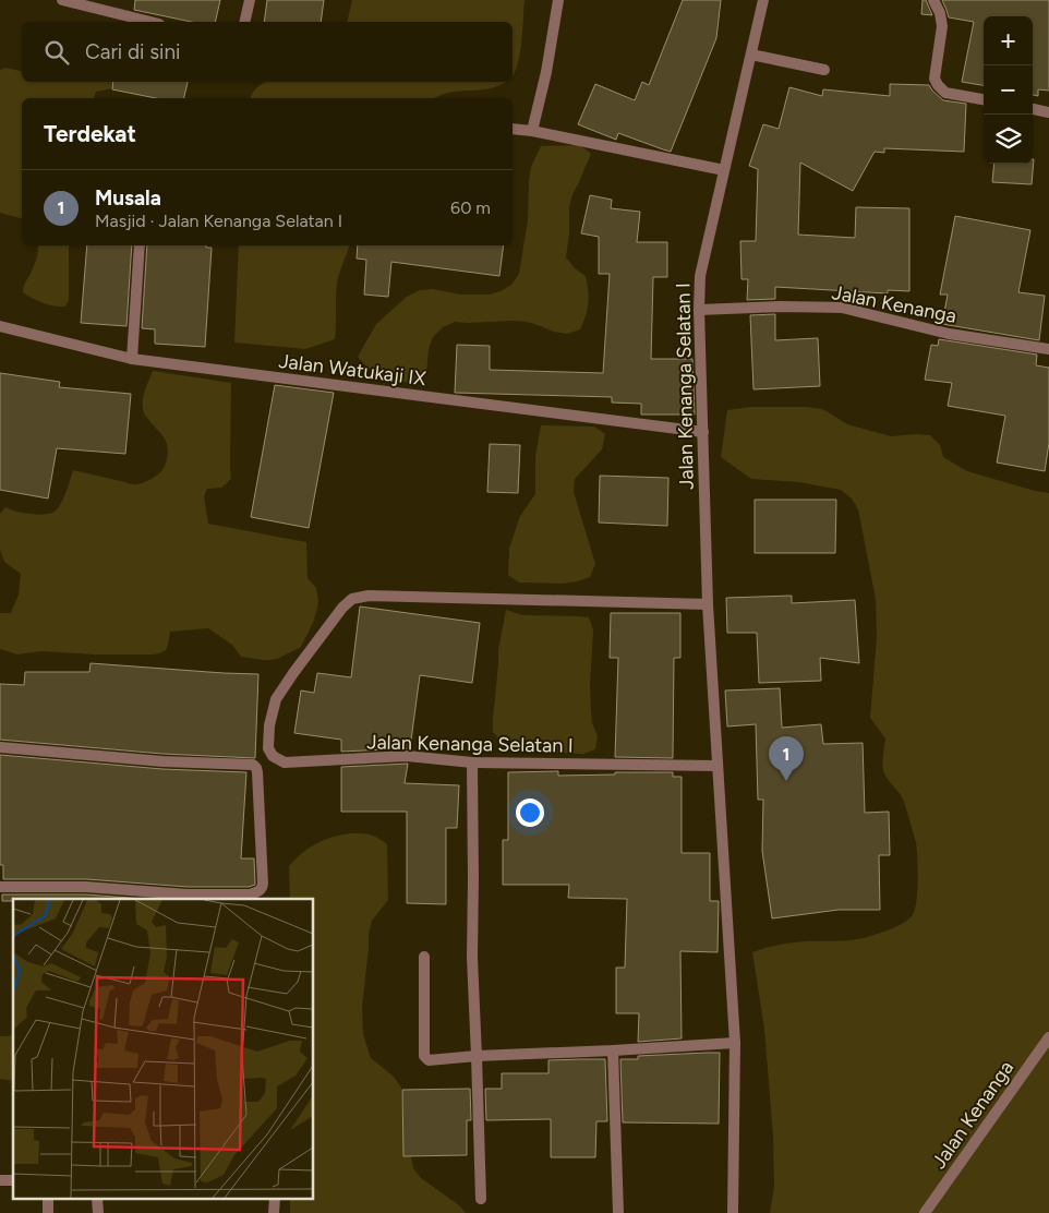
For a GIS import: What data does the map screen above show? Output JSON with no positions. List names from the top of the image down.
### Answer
{
  "streets": {
    "street": ["Jalan Kenanga", "Jalan Watukaji IX", "Jalan Kenanga Selatan I"]
  },
  "crossings": [
    ["Jalan Kenanga", "Jalan Kenanga Selatan I"],
    ["Jalan Watukaji IX", "Jalan Kenanga Selatan I"]
  ],
  "page": {
    "map_buttons": ["+", "−"],
    "search": "Cari di sini",
    "heading": "Terdekat",
    "list": [
      {
        "mark": "1",
        "name": "Musala",
        "note": "Masjid · Jalan Kenanga Selatan I",
        "value": "60 m"
      }
    ],
    "pins": "1"
  }
}
